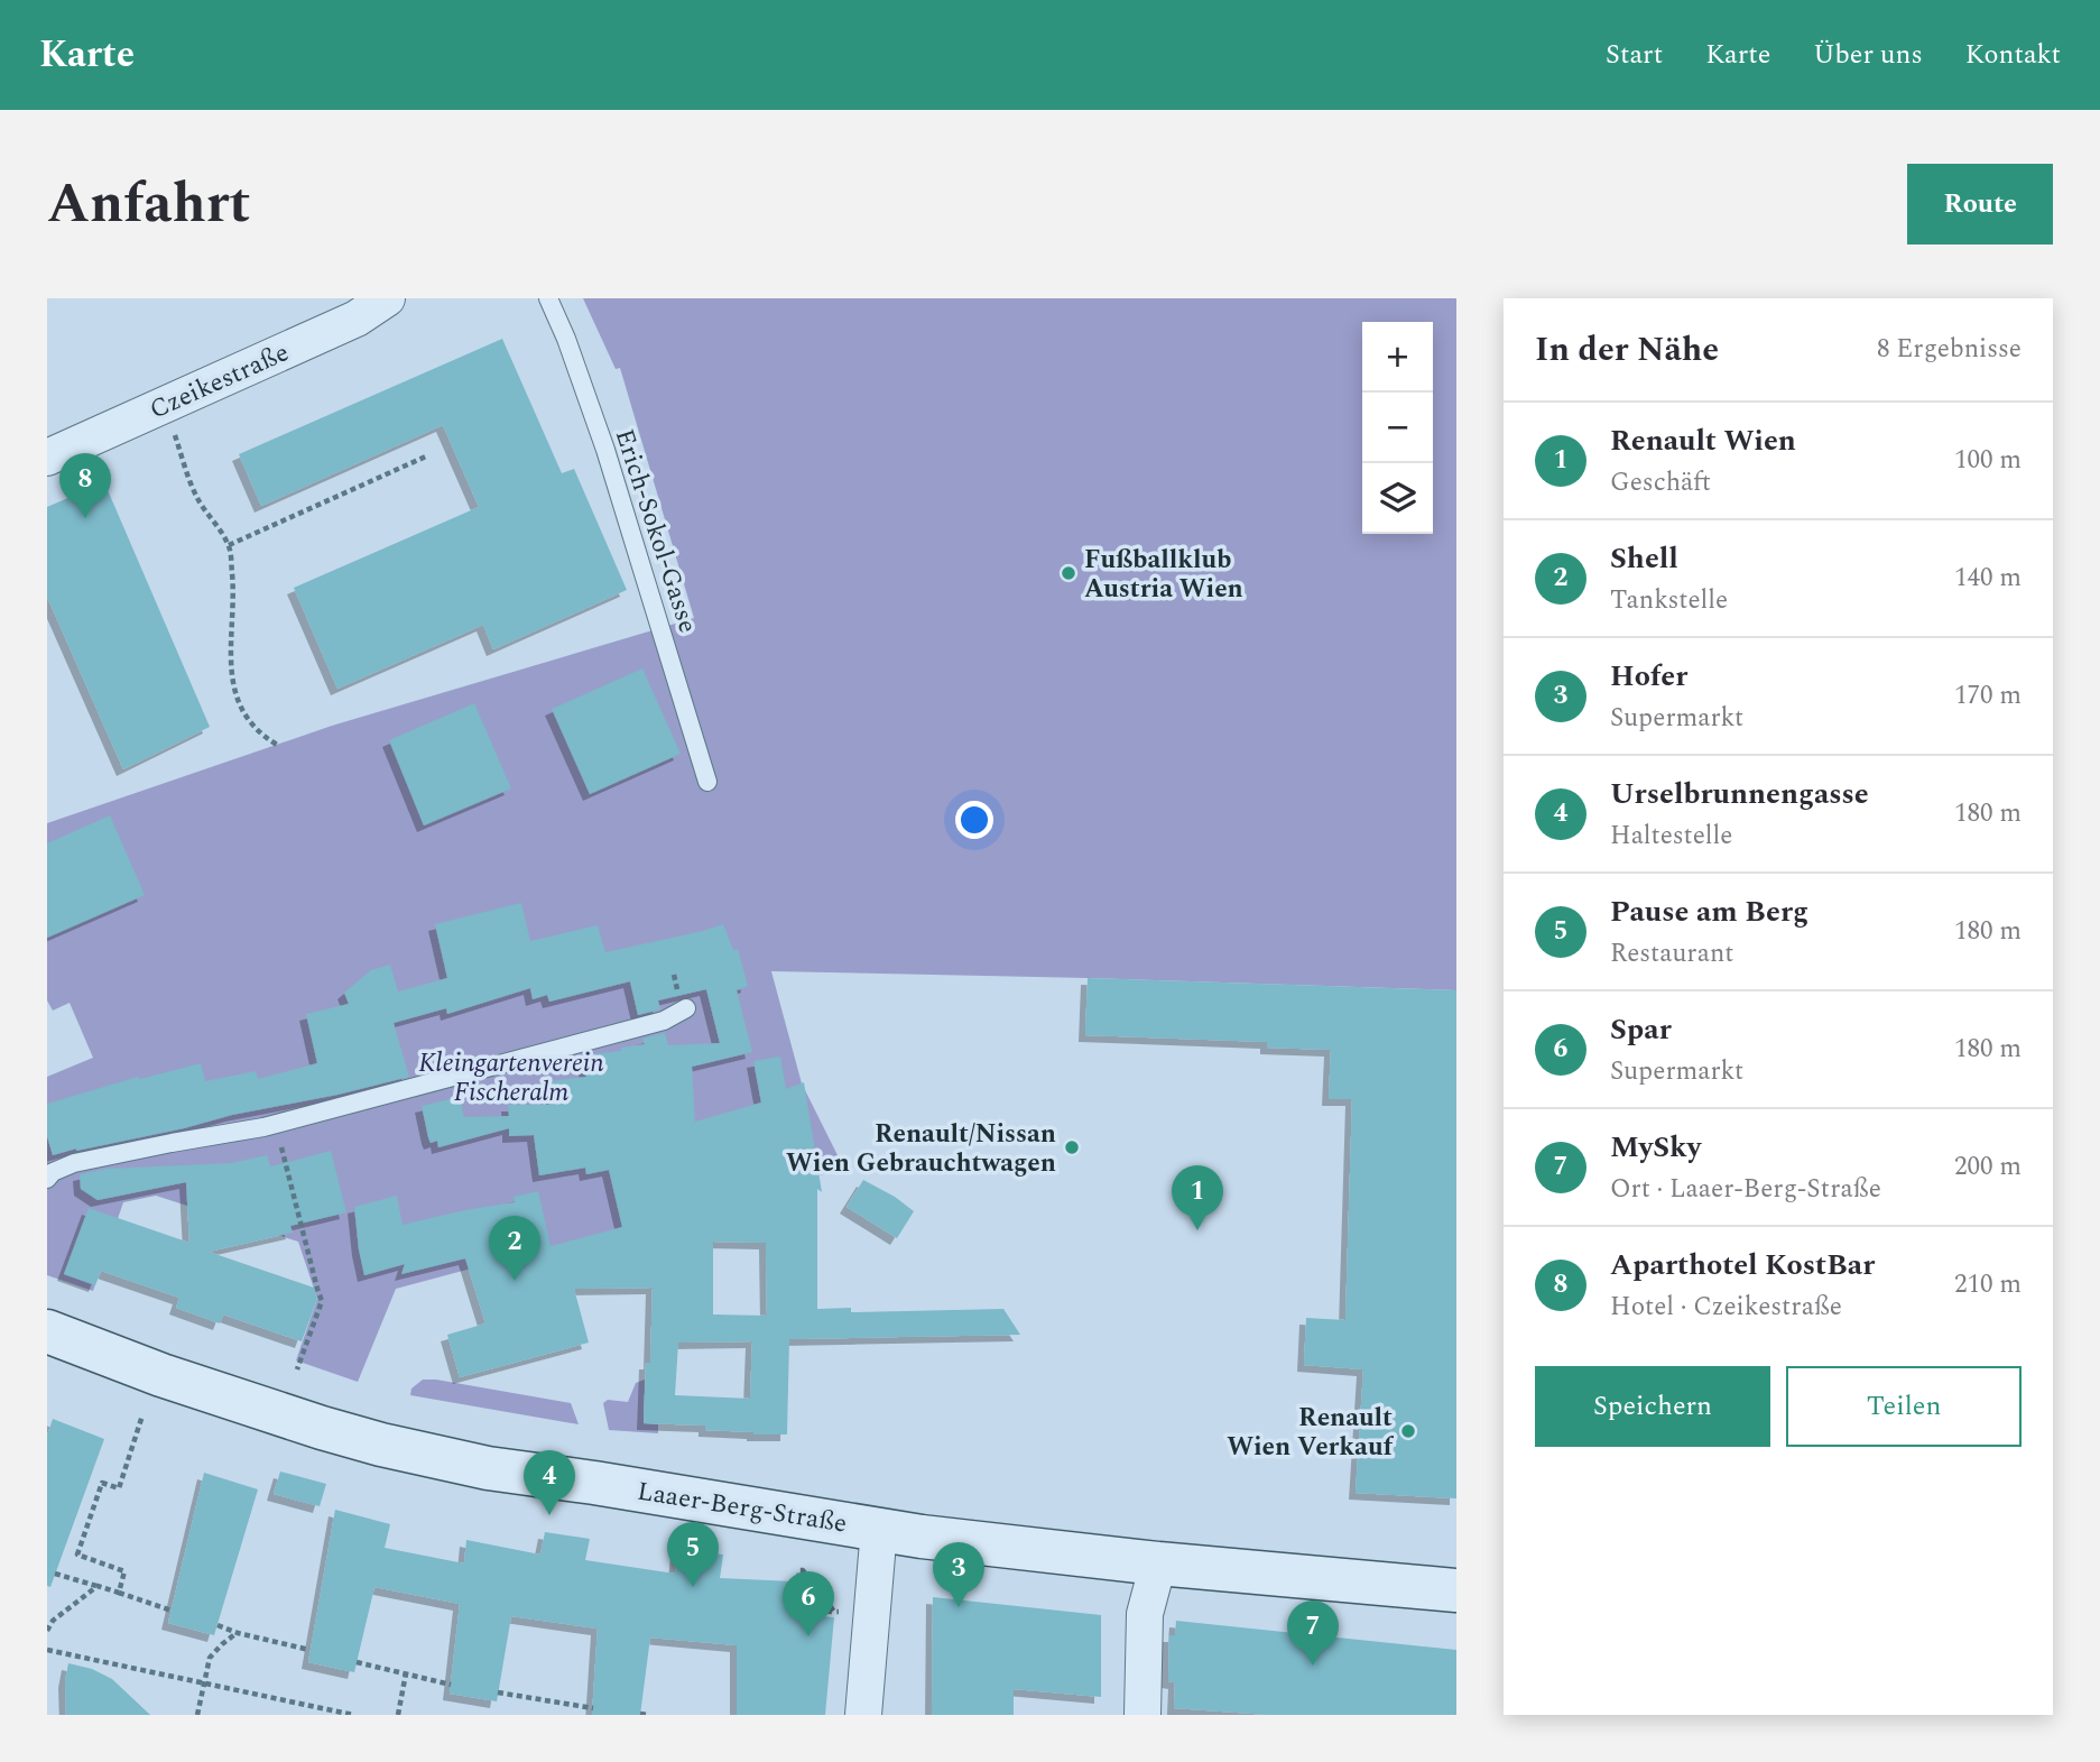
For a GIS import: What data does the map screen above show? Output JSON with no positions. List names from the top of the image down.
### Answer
{
  "streets": {
    "main road": ["Laaer-Berg-Straße"],
    "street": ["Czeikestraße"],
    "lane": ["Erich-Sokol-Gasse"]
  },
  "parks": ["Kleingartenverein Fischeralm"],
  "places": ["Fußballklub Austria Wien", "Renault/Nissan Wien Gebrauchtwagen", "Renault Wien Verkauf"],
  "page": {
    "header": "Karte",
    "nav": [
      "Start",
      "Karte",
      "Über uns",
      "Kontakt"
    ],
    "title": "Anfahrt",
    "buttons": [
      "Route",
      ["Speichern", "Teilen"]
    ],
    "heading": ["In der Nähe", "8 Ergebnisse"],
    "map_buttons": ["+", "−"],
    "list": [
      {
        "mark": "1",
        "name": "Renault Wien",
        "note": "Geschäft",
        "value": "100 m"
      },
      {
        "mark": "2",
        "name": "Shell",
        "note": "Tankstelle",
        "value": "140 m"
      },
      {
        "mark": "3",
        "name": "Hofer",
        "note": "Supermarkt",
        "value": "170 m"
      },
      {
        "mark": "4",
        "name": "Urselbrunnengasse",
        "note": "Haltestelle",
        "value": "180 m"
      },
      {
        "mark": "5",
        "name": "Pause am Berg",
        "note": "Restaurant",
        "value": "180 m"
      },
      {
        "mark": "6",
        "name": "Spar",
        "note": "Supermarkt",
        "value": "180 m"
      },
      {
        "mark": "7",
        "name": "MySky",
        "note": "Ort · Laaer-Berg-Straße",
        "value": "200 m"
      },
      {
        "mark": "8",
        "name": "Aparthotel KostBar",
        "note": "Hotel · Czeikestraße",
        "value": "210 m"
      }
    ],
    "pins": [
      "8",
      "1",
      "2",
      "4",
      "5",
      "3",
      "6",
      "7"
    ]
  }
}
